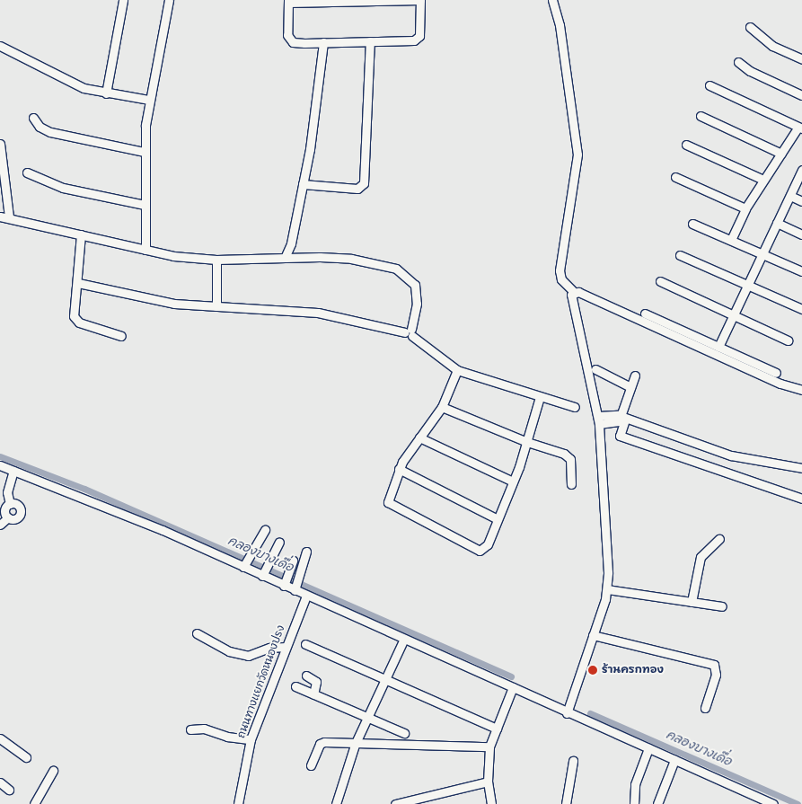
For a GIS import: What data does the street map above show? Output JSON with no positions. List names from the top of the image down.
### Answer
{
  "streets": {
    "street": ["ถนนทางแยกวัดหนองปรง"]
  },
  "water": ["คลองบางเดื่อ"],
  "places": ["ร้านครกทอง"]
}
